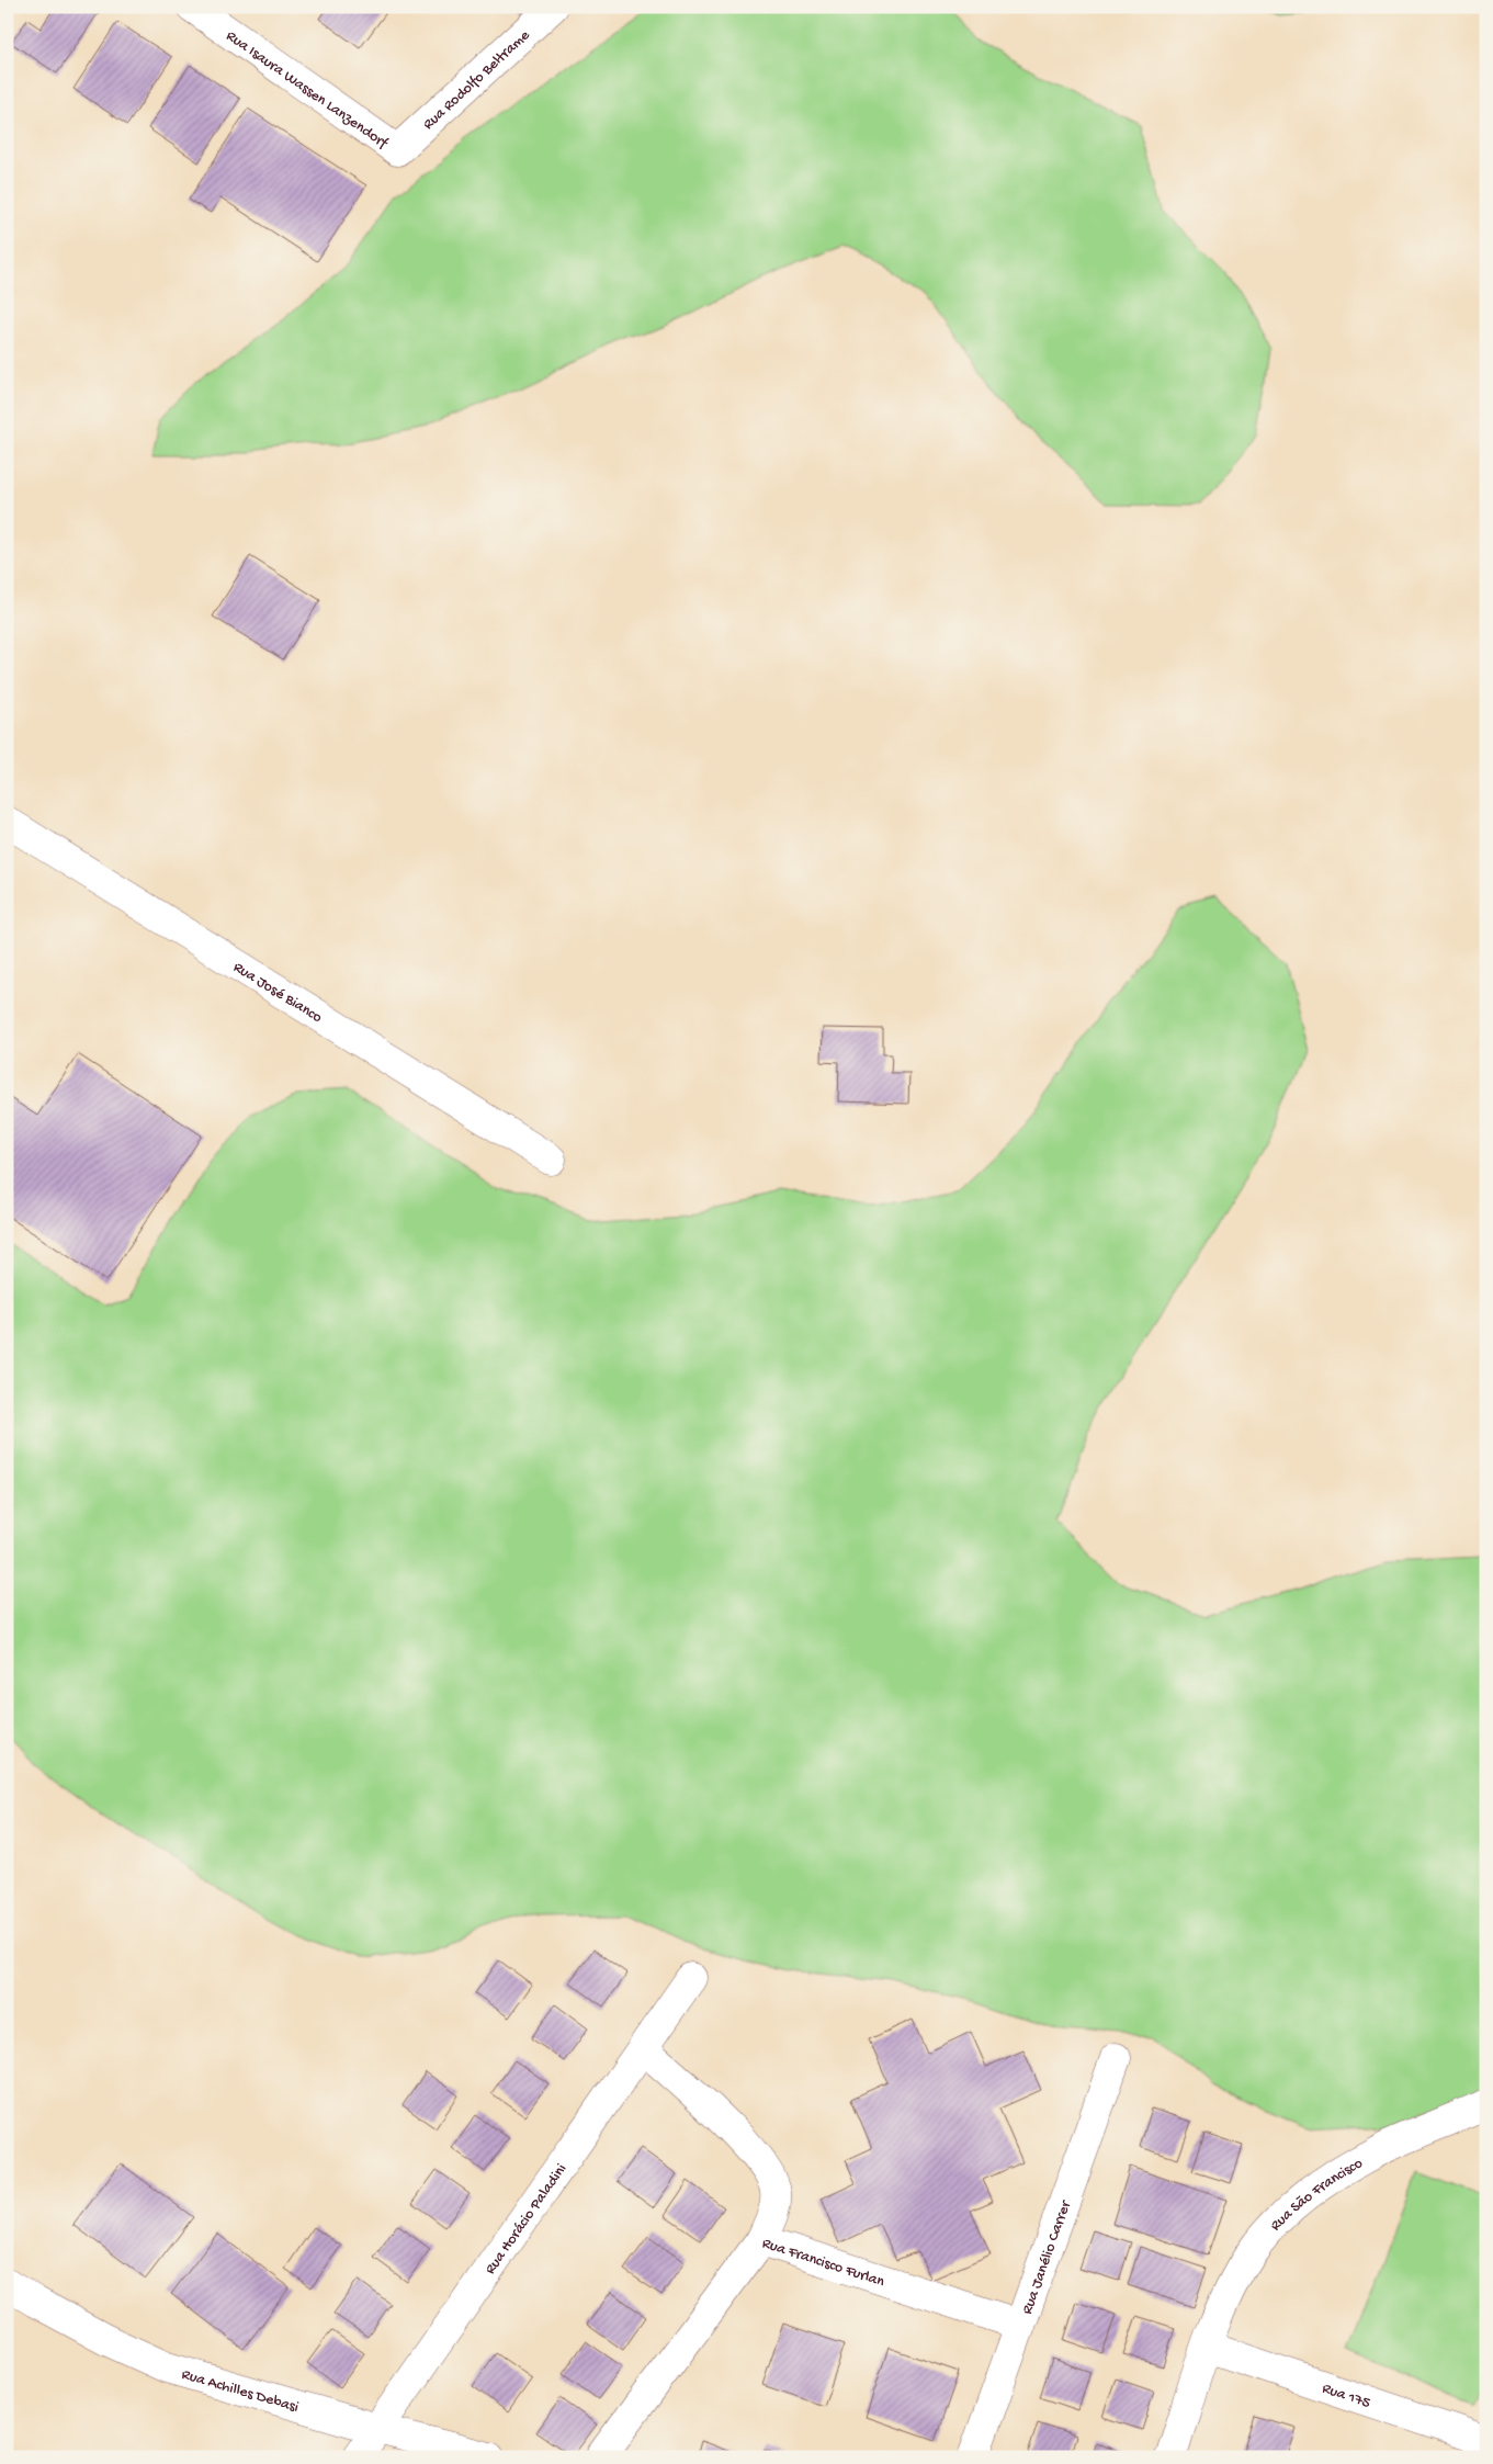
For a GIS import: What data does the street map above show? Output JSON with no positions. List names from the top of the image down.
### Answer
{
  "streets": {
    "street": [
      "Rua Rodolfo Beltrame",
      "Rua Isaura Wassen Lanzendorf",
      "Rua José Bianco",
      "Rua São Francisco",
      "Rua Horácio Paladini",
      "Rua Janélio Carrer",
      "Rua Francisco Furlan",
      "Rua Achilles Debasi",
      "Rua 175"
    ]
  },
  "crossings": [
    ["Rua Rodolfo Beltrame", "Rua Isaura Wassen Lanzendorf"],
    ["Rua São Francisco", "Rua 175"],
    ["Rua Horácio Paladini", "Rua Achilles Debasi"],
    ["Rua Janélio Carrer", "Rua Francisco Furlan"]
  ]
}
